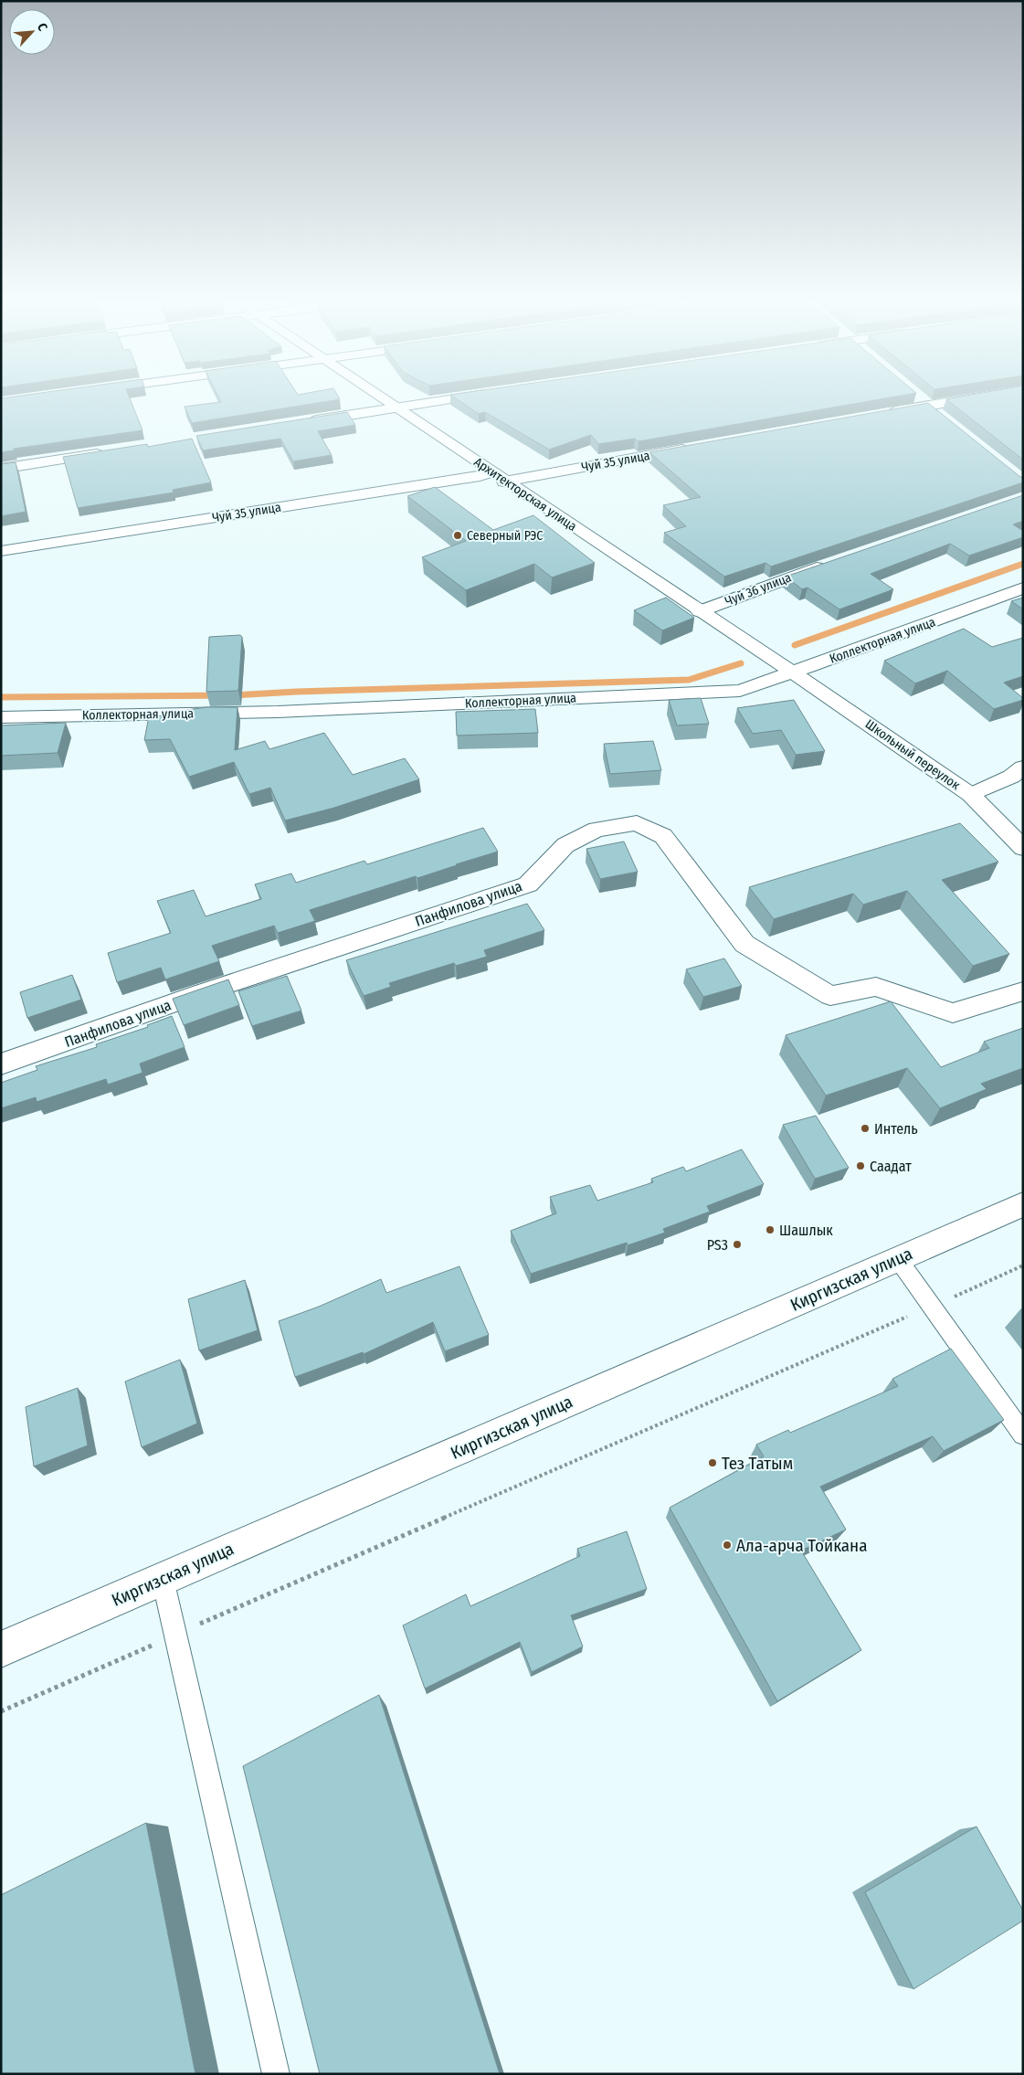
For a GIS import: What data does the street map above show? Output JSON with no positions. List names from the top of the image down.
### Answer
{
  "streets": {
    "street": [
      "Чуй 35 улица",
      "Архитекторская улица",
      "Чуй 36 улица",
      "Коллекторная улица",
      "Школьный переулок",
      "Панфилова улица",
      "Киргизская улица"
    ]
  },
  "crossings": [
    ["Чуй 35 улица", "Архитекторская улица"],
    ["Архитекторская улица", "Чуй 36 улица"],
    ["Архитекторская улица", "Коллекторная улица"],
    ["Архитекторская улица", "Школьный переулок"],
    ["Коллекторная улица", "Школьный переулок"]
  ],
  "places": [
    "Северный РЭС",
    "Интель",
    "Саадат",
    "Шашлык",
    "PS3",
    "Тез Татым",
    "Ала-арча Тойкана"
  ],
  "north": "top right"
}
